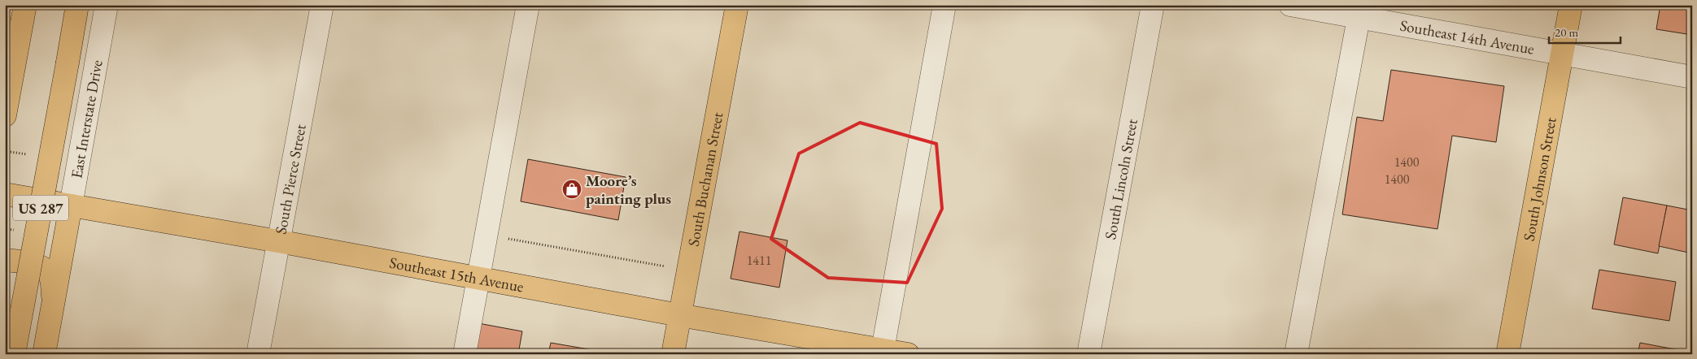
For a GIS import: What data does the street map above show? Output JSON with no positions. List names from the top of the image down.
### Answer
{
  "streets": {
    "main road": [
      "East Interstate Drive",
      "South Buchanan Street",
      "South Johnson Street",
      "US 287",
      "Southeast 15th Avenue"
    ],
    "street": ["Southeast 14th Avenue", "South Pierce Street", "South Lincoln Street"]
  },
  "crossings": [
    ["Southeast 14th Avenue", "South Johnson Street"],
    ["East Interstate Drive", "Southeast 15th Avenue"],
    ["South Pierce Street", "Southeast 15th Avenue"],
    ["South Buchanan Street", "Southeast 15th Avenue"]
  ],
  "places": {
    "shop": ["Moore’s painting plus"]
  },
  "house_numbers": ["1400", "1400", "1411"],
  "scale_bar": "20 m"
}
